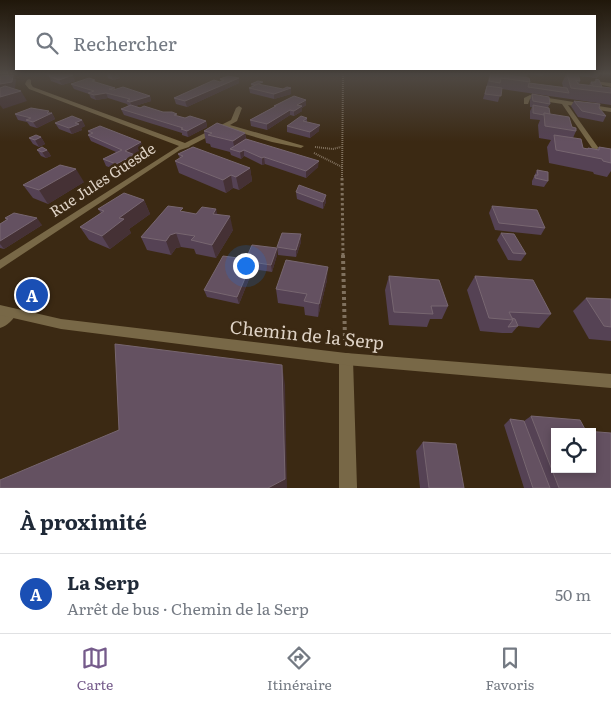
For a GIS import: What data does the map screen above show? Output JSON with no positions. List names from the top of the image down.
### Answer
{
  "streets": {
    "street": ["Rue Jules Guesde", "Chemin de la Serp"]
  },
  "page": {
    "search": "Rechercher",
    "pins": "A",
    "heading": "À proximité",
    "list": [
      {
        "mark": "A",
        "name": "La Serp",
        "note": "Arrêt de bus · Chemin de la Serp",
        "value": "50 m"
      }
    ],
    "nav": ["Carte", "Itinéraire", "Favoris"]
  }
}
